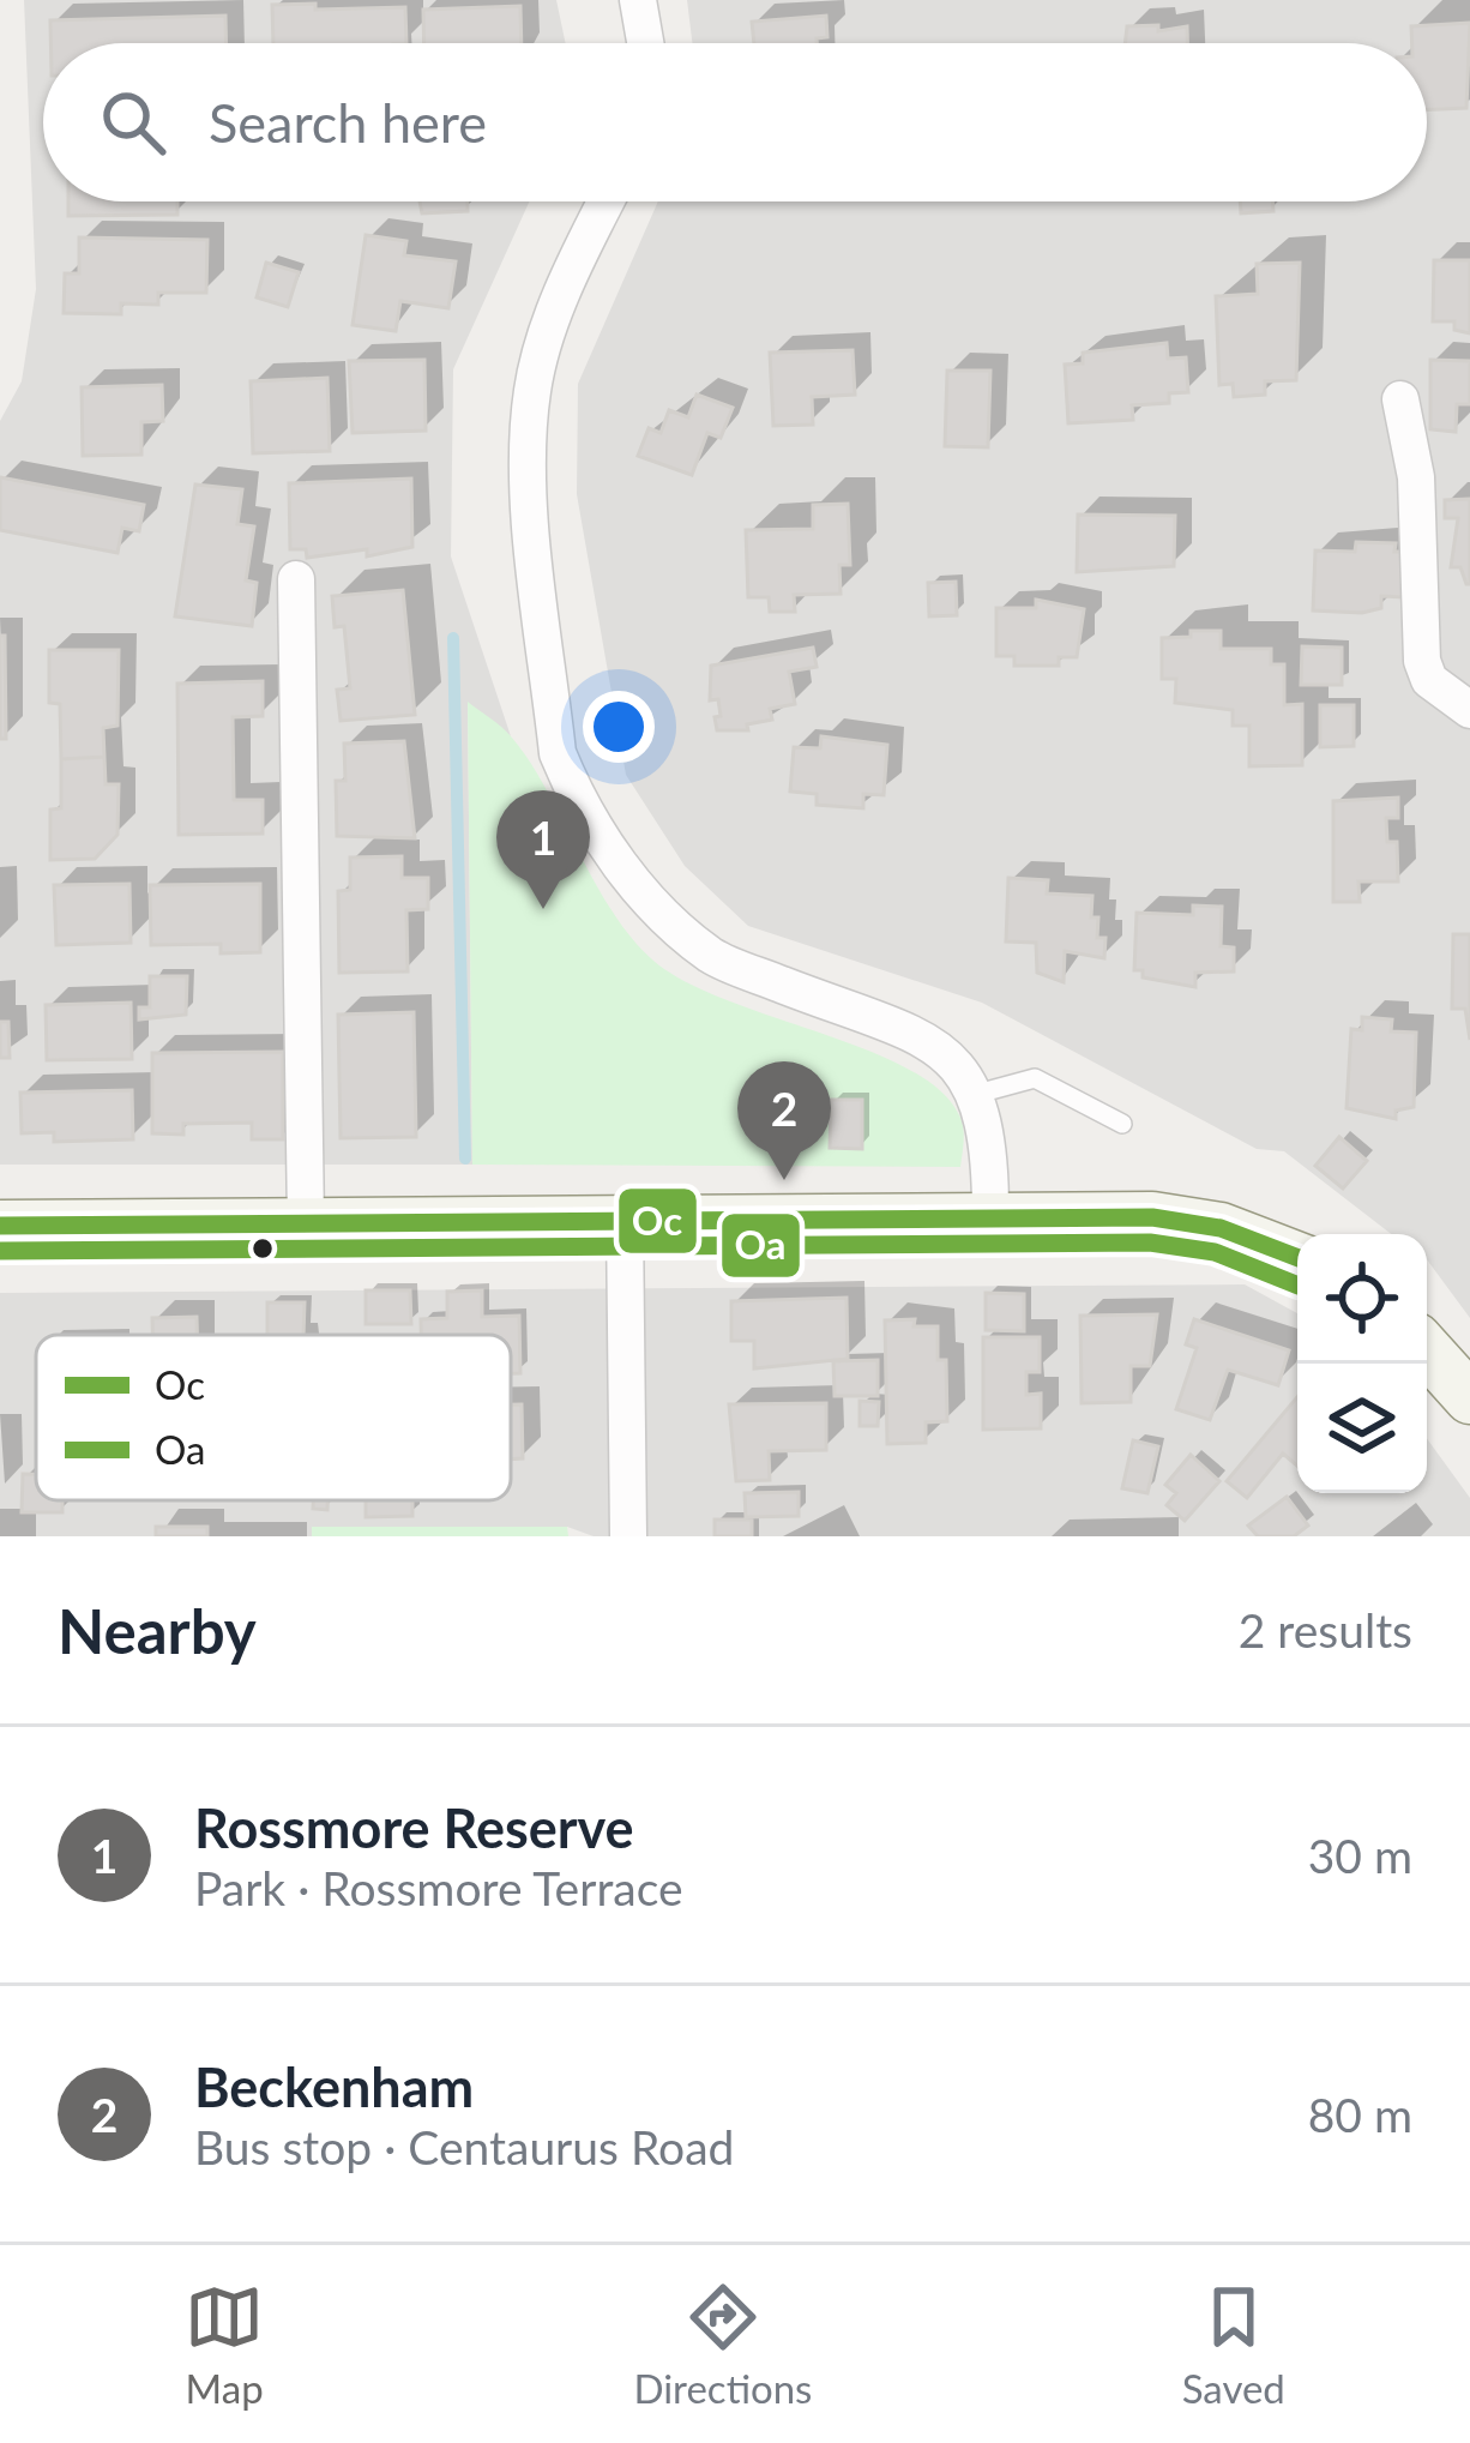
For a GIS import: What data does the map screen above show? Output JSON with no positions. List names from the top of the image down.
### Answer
{
  "lines": ["transit line Oc", "transit line Oa"],
  "legend": ["Oc", "Oa"],
  "page": {
    "search": "Search here",
    "pins": ["1", "2"],
    "heading": ["Nearby", "2 results"],
    "list": [
      {
        "mark": "1",
        "name": "Rossmore Reserve",
        "note": "Park · Rossmore Terrace",
        "value": "30 m"
      },
      {
        "mark": "2",
        "name": "Beckenham",
        "note": "Bus stop · Centaurus Road",
        "value": "80 m"
      }
    ],
    "nav": ["Map", "Directions", "Saved"]
  }
}
